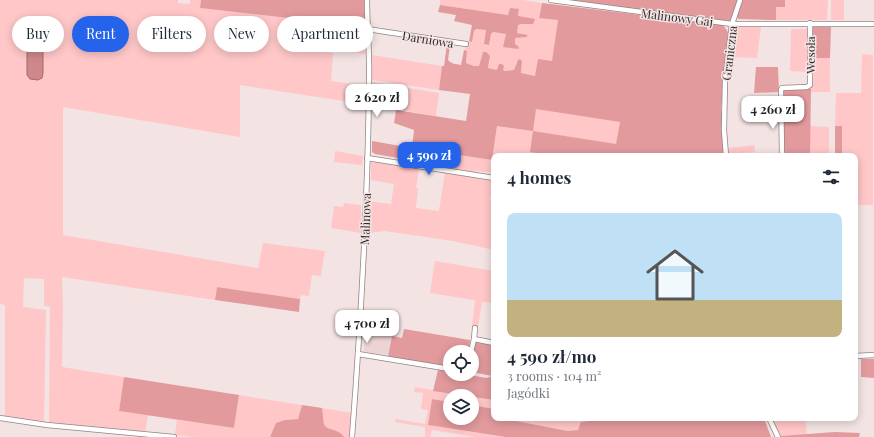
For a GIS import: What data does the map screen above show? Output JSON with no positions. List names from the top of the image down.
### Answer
{
  "streets": {
    "street": [
      "Malinowy Gaj",
      "Darniowa",
      "Graniczna",
      "Wesoła",
      "Malinowa"
    ]
  },
  "crossings": [
    ["Malinowy Gaj", "Graniczna"]
  ],
  "page": {
    "chip": [
      "Buy",
      "Rent",
      "Filters",
      "New",
      "Apartment"
    ],
    "price": [
      "2 620 zł",
      "4 260 zł",
      "4 590 zł",
      "4 700 zł"
    ],
    "heading": "4 homes",
    "list": [
      {
        "name": "4 590 zł/mo",
        "note": "3 rooms · 104 m² · Jagódki"
      }
    ]
  }
}
